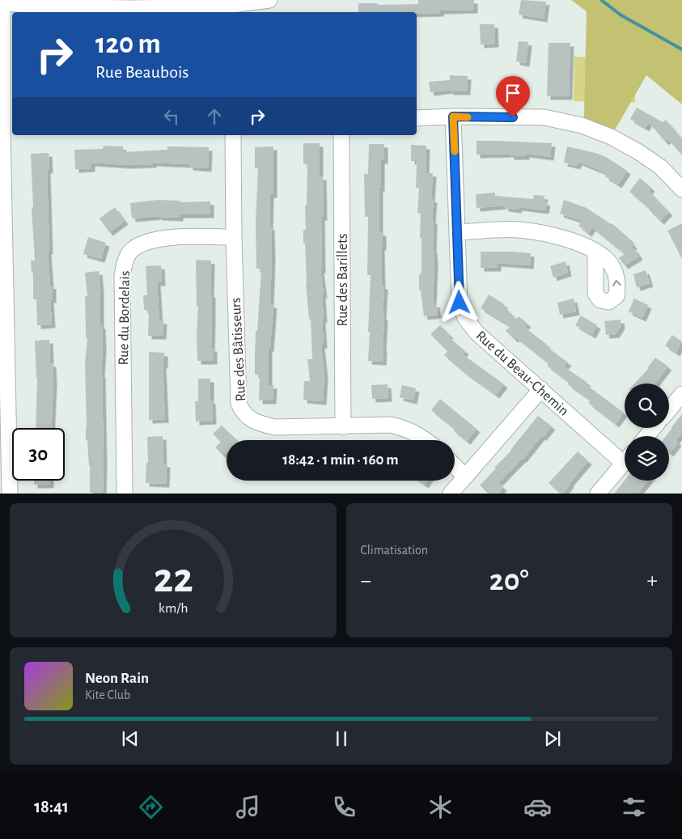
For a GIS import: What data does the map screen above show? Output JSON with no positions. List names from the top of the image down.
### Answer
{
  "streets": {
    "street": [
      "Rue des Barillets",
      "Rue du Bordelais",
      "Rue des Bâtisseurs",
      "Rue du Beau-Chemin"
    ]
  },
  "crossings": [
    ["Rue des Barillets", "Rue des Bâtisseurs"],
    ["Rue du Bordelais", "Rue des Bâtisseurs"]
  ],
  "page": {
    "turn": ["120 m", "Rue Beaubois"],
    "limit": "30",
    "trip": "18:42 · 1 min · 160 m",
    "tile": "Climatisation",
    "heat": ["−", "20°", "+"],
    "song": ["Neon Rain", "Kite Club"],
    "tabs": "18:41",
    "gauge": ["22", "km/h"]
  }
}
